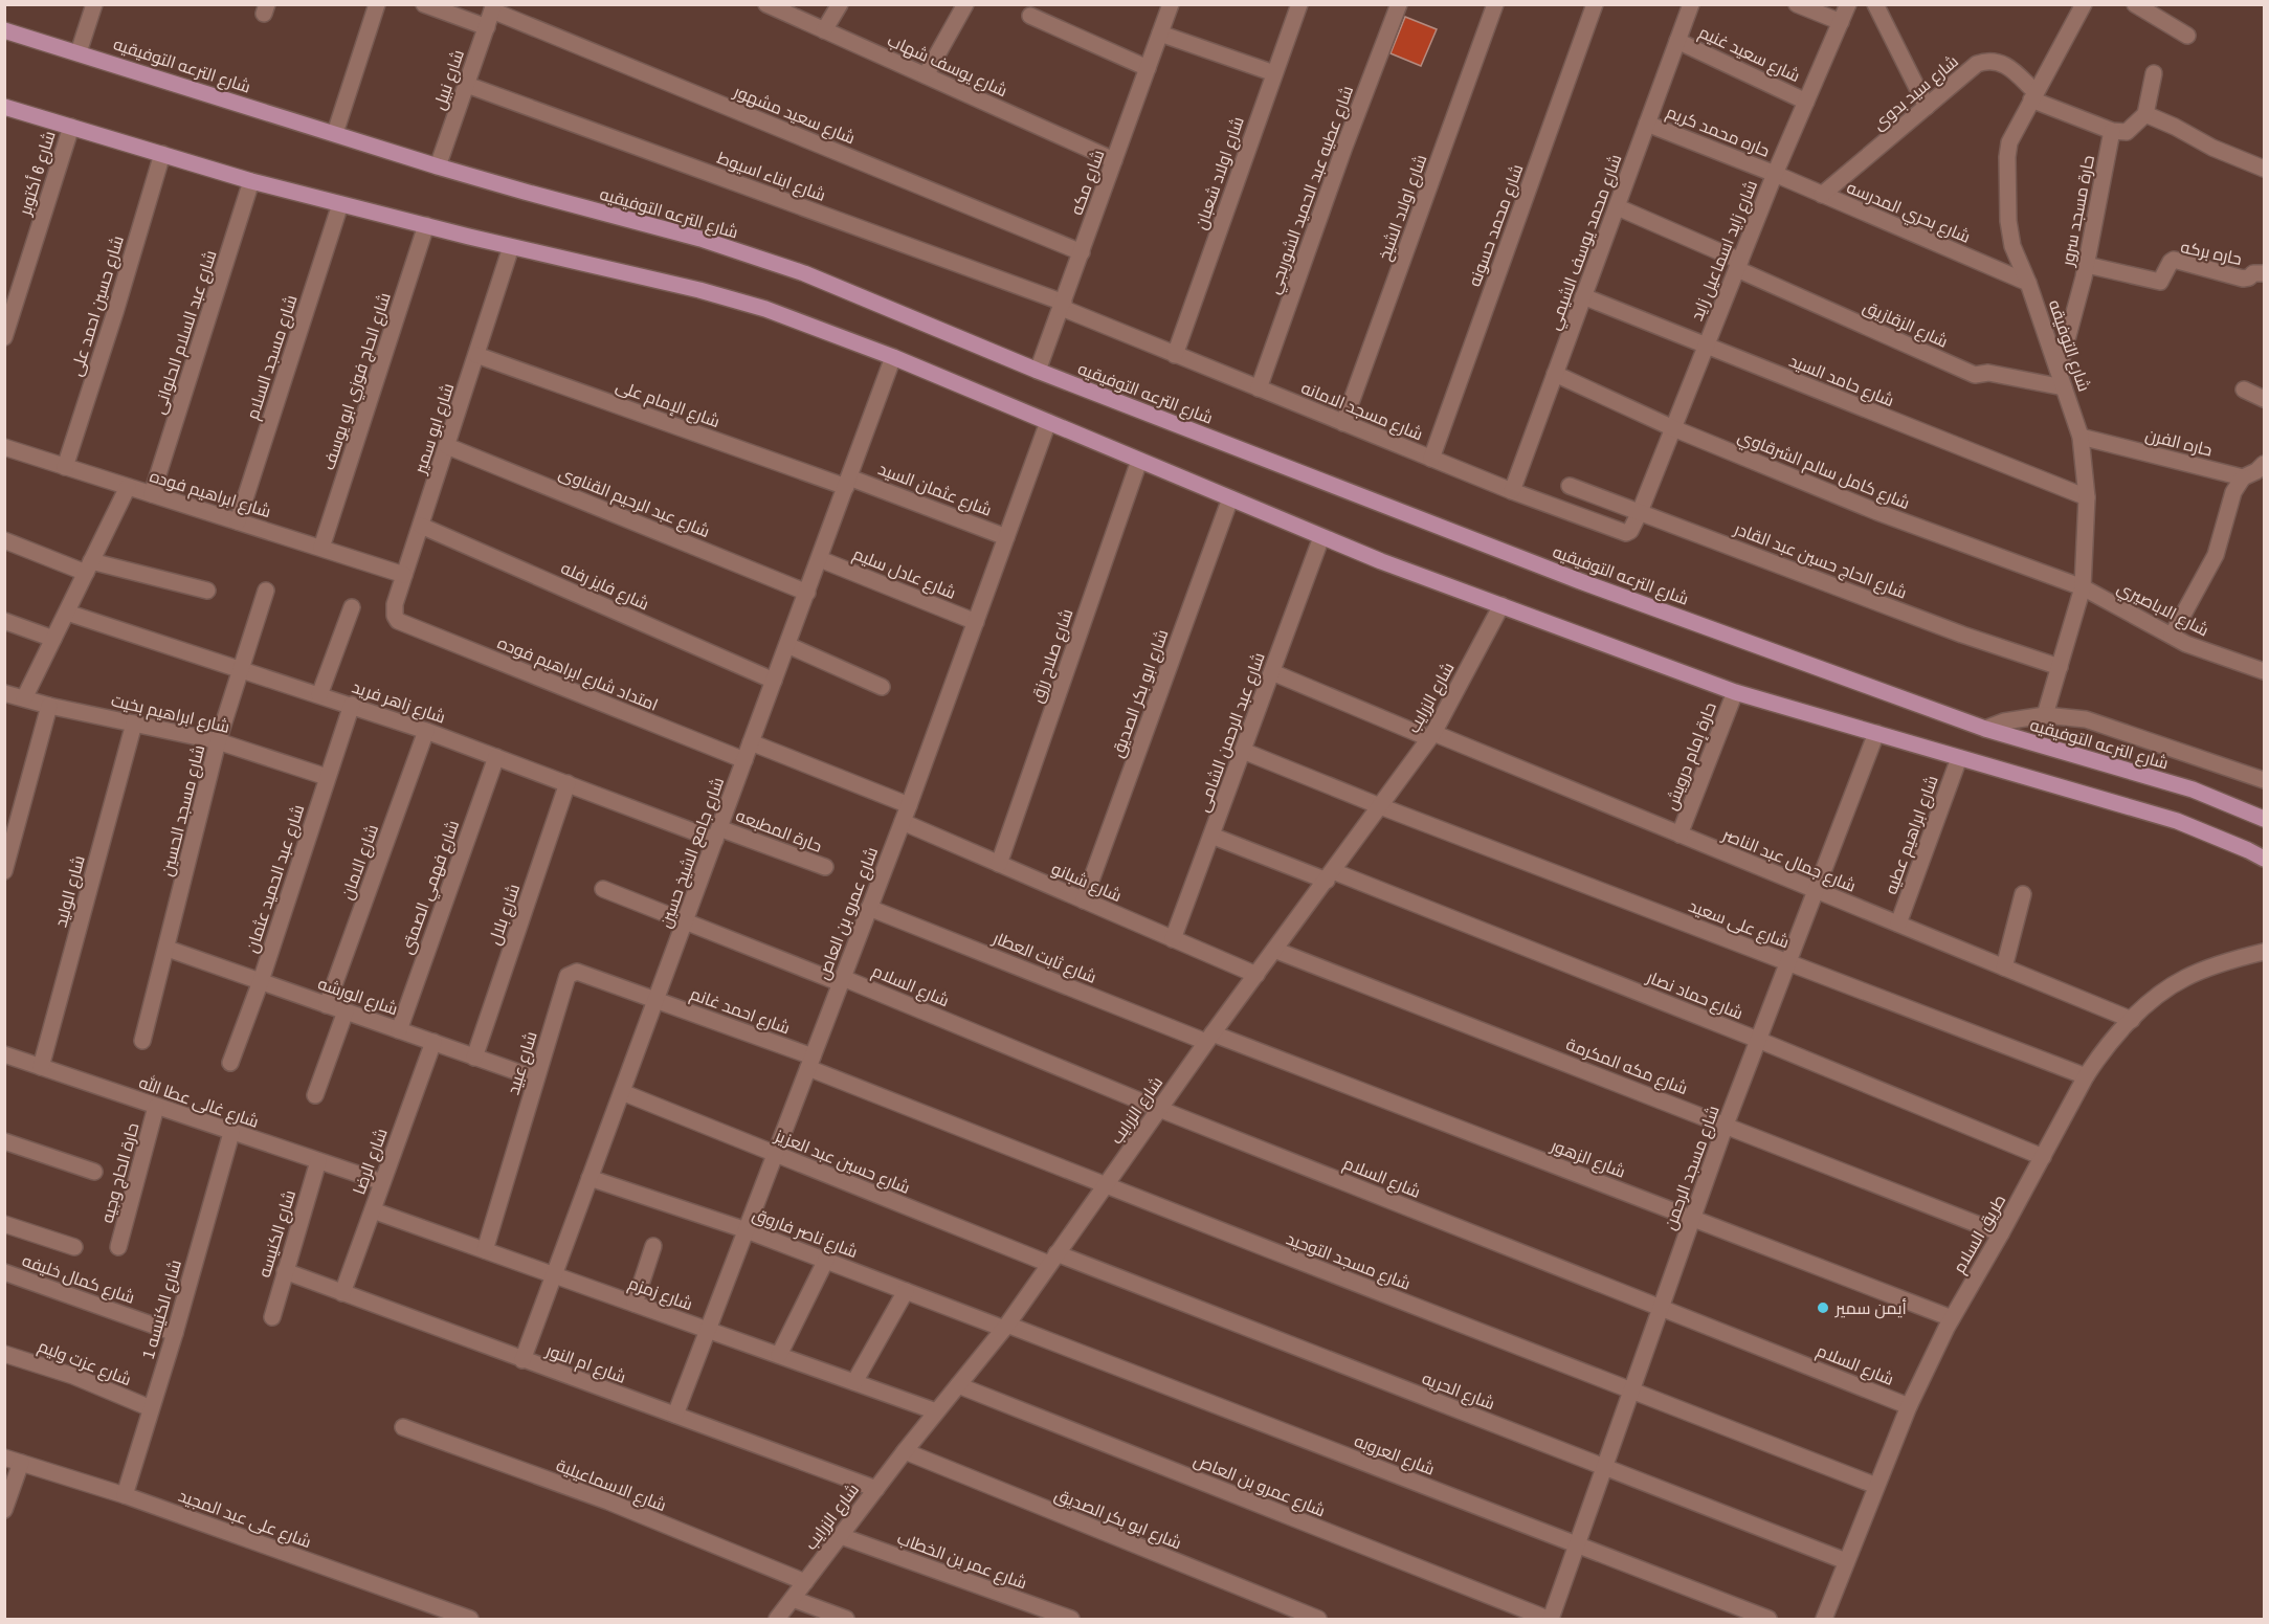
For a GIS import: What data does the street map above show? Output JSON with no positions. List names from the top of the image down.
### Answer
{
  "streets": {
    "main road": ["شارع الترعه التوفيقيه"],
    "street": [
      "شارع سعيد غنيم",
      "شارع يوسف شهاب",
      "شارع نبيل",
      "شارع سيد بدوى",
      "شارع سعيد مشهور",
      "حاره محمد كريم",
      "شارع 6 أكتوبر",
      "شارع اولاد شعبان",
      "شارع ابناء اسيوط",
      "شارع مكه",
      "شارع عطيه عبد الحميد الشوربجي",
      "شارع اولاد الشيخ",
      "حارة مسجد سرور",
      "شارع بحري المدرسه",
      "شارع محمد حسونه",
      "شارع محمد يوسف الشيمي",
      "شارع زايد اسماعيل زايد",
      "حاره بركه",
      "شارع حسين احمد على",
      "شارع الزقازيق",
      "شارع عبد السلام الحلوانى",
      "شارع التوفيقه",
      "شارع مسجد السلام",
      "شارع حامد السيد",
      "شارع الحاج فوزي ابو يوسف",
      "شارع الإمام على",
      "شارع مسجد الامانه",
      "شارع ابو سمير",
      "حاره الفرن",
      "شارع كامل سالم الشرقاوي",
      "شارع عثمان السيد",
      "شارع ابراهيم فوده",
      "شارع عبد الرحيم القناوى",
      "شارع الحاج حسين عبد القادر",
      "شارع عادل سليم",
      "شارع فايز رفله",
      "شارع الاباصيري",
      "شارع صلاح رزق",
      "امتداد شارع ابراهيم فوده",
      "شارع ابو بكر الصديق",
      "شارع الزرايب",
      "شارع زاهر فريد",
      "شارع ابراهيم بخيت",
      "شارع عبد الرحمن الشامى",
      "حارة إمام درويش",
      "شارع مسجد الحسين",
      "حارة المطبعه",
      "شارع ابراهيم عطيه",
      "شارع جامع الشيخ حسين",
      "شارع جمال عبد الناصر",
      "شارع الامان",
      "شارع عبد الحميد عثمان",
      "شارع شبانو",
      "شارع فهمي الصمتى",
      "شارع الوليد",
      "شارع عمرو بن العاص",
      "شارع بلال",
      "شارع على سعيد",
      "شارع ثابت العطار",
      "شارع السلام",
      "شارع حماد نصار",
      "شارع الورشه",
      "شارع احمد غانم",
      "شارع عبيد",
      "شارع مكه المكرمة",
      "شارع غالى عطا الله",
      "شارع الزهور",
      "شارع الرضا",
      "شارع حسين عبد العزيز",
      "شارع مسجد الرحمن",
      "حارة الحاج وجيه",
      "شارع ناصر فاروق",
      "شارع الكنيسه",
      "طريق السلام",
      "شارع مسجد التوحيد",
      "شارع كمال خليفه",
      "شارع زمزم",
      "شارع الكنيسه 1",
      "شارع عزت وليم",
      "شارع ام النور",
      "شارع الحريه",
      "شارع العروبه",
      "شارع الاسماعيلية",
      "شارع على عبد المجيد",
      "شارع عمر بن الخطاب"
    ]
  },
  "crossings": [
    ["شارع سعيد غنيم", "شارع محمد يوسف الشيمي"],
    ["شارع سعيد غنيم", "شارع زايد اسماعيل زايد"],
    ["شارع الترعه التوفيقيه", "شارع نبيل"],
    ["شارع الترعه التوفيقيه", "شارع مكه"],
    ["شارع يوسف شهاب", "شارع مكه"],
    ["شارع نبيل", "شارع سعيد مشهور"],
    ["شارع نبيل", "شارع ابناء اسيوط"],
    ["شارع سيد بدوى", "شارع بحري المدرسه"],
    ["شارع سيد بدوى", "شارع التوفيقه"],
    ["شارع سعيد مشهور", "شارع مكه"],
    ["حاره محمد كريم", "شارع بحري المدرسه"],
    ["حاره محمد كريم", "شارع محمد يوسف الشيمي"],
    ["حاره محمد كريم", "شارع زايد اسماعيل زايد"],
    ["شارع اولاد شعبان", "شارع مسجد الامانه"],
    ["شارع ابناء اسيوط", "شارع مكه"],
    ["شارع ابناء اسيوط", "شارع مسجد الامانه"],
    ["شارع مكه", "شارع مسجد الامانه"],
    ["شارع عطيه عبد الحميد الشوربجي", "شارع مسجد الامانه"],
    ["شارع اولاد الشيخ", "شارع مسجد الامانه"],
    ["حارة مسجد سرور", "حاره بركه"],
    ["حارة مسجد سرور", "شارع التوفيقه"],
    ["شارع بحري المدرسه", "شارع زايد اسماعيل زايد"],
    ["شارع بحري المدرسه", "شارع التوفيقه"],
    ["شارع محمد حسونه", "شارع مسجد الامانه"],
    ["شارع محمد يوسف الشيمي", "شارع الزقازيق"],
    ["شارع محمد يوسف الشيمي", "شارع حامد السيد"],
    ["شارع محمد يوسف الشيمي", "شارع مسجد الامانه"],
    ["شارع محمد يوسف الشيمي", "شارع كامل سالم الشرقاوي"],
    ["شارع زايد اسماعيل زايد", "شارع الزقازيق"],
    ["شارع زايد اسماعيل زايد", "شارع حامد السيد"],
    ["شارع زايد اسماعيل زايد", "شارع مسجد الامانه"],
    ["شارع زايد اسماعيل زايد", "شارع كامل سالم الشرقاوي"],
    ["شارع زايد اسماعيل زايد", "شارع الحاج حسين عبد القادر"],
    ["شارع حسين احمد على", "شارع ابراهيم فوده"],
    ["شارع الزقازيق", "شارع التوفيقه"],
    ["شارع عبد السلام الحلوانى", "شارع ابراهيم فوده"],
    ["شارع التوفيقه", "شارع حامد السيد"],
    ["شارع التوفيقه", "حاره الفرن"],
    ["شارع التوفيقه", "شارع كامل سالم الشرقاوي"],
    ["شارع التوفيقه", "شارع الحاج حسين عبد القادر"],
    ["شارع التوفيقه", "شارع الاباصيري"],
    ["شارع مسجد السلام", "شارع ابراهيم فوده"],
    ["شارع الحاج فوزي ابو يوسف", "شارع ابراهيم فوده"],
    ["شارع الإمام على", "شارع ابو سمير"],
    ["شارع الإمام على", "شارع عثمان السيد"],
    ["شارع الإمام على", "شارع جامع الشيخ حسين"],
    ["شارع مسجد الامانه", "شارع الحاج حسين عبد القادر"],
    ["شارع ابو سمير", "شارع ابراهيم فوده"],
    ["شارع ابو سمير", "شارع عبد الرحيم القناوى"],
    ["شارع ابو سمير", "شارع فايز رفله"],
    ["شارع ابو سمير", "امتداد شارع ابراهيم فوده"],
    ["شارع كامل سالم الشرقاوي", "شارع الاباصيري"],
    ["شارع عثمان السيد", "شارع جامع الشيخ حسين"],
    ["شارع عثمان السيد", "شارع عمرو بن العاص"],
    ["شارع عبد الرحيم القناوى", "شارع جامع الشيخ حسين"],
    ["شارع عادل سليم", "شارع جامع الشيخ حسين"],
    ["شارع عادل سليم", "شارع عمرو بن العاص"],
    ["شارع فايز رفله", "شارع جامع الشيخ حسين"],
    ["شارع صلاح رزق", "شارع شبانو"],
    ["امتداد شارع ابراهيم فوده", "شارع جامع الشيخ حسين"],
    ["شارع ابو بكر الصديق", "شارع الزرايب"],
    ["شارع ابو بكر الصديق", "شارع شبانو"],
    ["شارع الزرايب", "شارع جمال عبد الناصر"],
    ["شارع الزرايب", "شارع شبانو"],
    ["شارع الزرايب", "شارع عمرو بن العاص"],
    ["شارع الزرايب", "شارع على سعيد"],
    ["شارع الزرايب", "شارع ثابت العطار"],
    ["شارع الزرايب", "شارع السلام"],
    ["شارع الزرايب", "شارع حماد نصار"],
    ["شارع الزرايب", "شارع مكه المكرمة"],
    ["شارع الزرايب", "شارع الزهور"],
    ["شارع الزرايب", "شارع حسين عبد العزيز"],
    ["شارع الزرايب", "شارع ناصر فاروق"],
    ["شارع الزرايب", "شارع مسجد التوحيد"],
    ["شارع الزرايب", "شارع زمزم"],
    ["شارع الزرايب", "شارع ام النور"],
    ["شارع الزرايب", "شارع الحريه"],
    ["شارع الزرايب", "شارع العروبه"],
    ["شارع الزرايب", "شارع الاسماعيلية"],
    ["شارع الزرايب", "شارع عمر بن الخطاب"],
    ["شارع زاهر فريد", "شارع مسجد الحسين"],
    ["شارع زاهر فريد", "حارة المطبعه"],
    ["شارع زاهر فريد", "شارع جامع الشيخ حسين"],
    ["شارع زاهر فريد", "شارع الامان"],
    ["شارع زاهر فريد", "شارع عبد الحميد عثمان"],
    ["شارع زاهر فريد", "شارع فهمي الصمتى"],
    ["شارع زاهر فريد", "شارع بلال"],
    ["شارع ابراهيم بخيت", "شارع مسجد الحسين"],
    ["شارع ابراهيم بخيت", "شارع عبد الحميد عثمان"],
    ["شارع ابراهيم بخيت", "شارع الوليد"],
    ["شارع عبد الرحمن الشامى", "شارع جمال عبد الناصر"],
    ["شارع عبد الرحمن الشامى", "شارع شبانو"],
    ["شارع عبد الرحمن الشامى", "شارع على سعيد"],
    ["شارع عبد الرحمن الشامى", "شارع حماد نصار"],
    ["حارة إمام درويش", "شارع جمال عبد الناصر"],
    ["شارع مسجد الحسين", "شارع الورشه"],
    ["حارة المطبعه", "شارع جامع الشيخ حسين"],
    ["شارع ابراهيم عطيه", "شارع جمال عبد الناصر"],
    ["شارع جامع الشيخ حسين", "شارع احمد غانم"],
    ["شارع جامع الشيخ حسين", "شارع عبيد"],
    ["شارع جامع الشيخ حسين", "شارع حسين عبد العزيز"],
    ["شارع جامع الشيخ حسين", "شارع ناصر فاروق"],
    ["شارع جامع الشيخ حسين", "شارع زمزم"],
    ["شارع جامع الشيخ حسين", "شارع ام النور"],
    ["شارع جمال عبد الناصر", "شارع مسجد الرحمن"],
    ["شارع جمال عبد الناصر", "طريق السلام"],
    ["شارع الامان", "شارع الورشه"],
    ["شارع عبد الحميد عثمان", "شارع الورشه"],
    ["شارع شبانو", "شارع عمرو بن العاص"],
    ["شارع فهمي الصمتى", "شارع الورشه"],
    ["شارع الوليد", "شارع غالى عطا الله"],
    ["شارع عمرو بن العاص", "شارع ثابت العطار"],
    ["شارع عمرو بن العاص", "شارع السلام"],
    ["شارع عمرو بن العاص", "شارع احمد غانم"],
    ["شارع عمرو بن العاص", "شارع حسين عبد العزيز"],
    ["شارع عمرو بن العاص", "شارع مسجد الرحمن"],
    ["شارع عمرو بن العاص", "شارع ناصر فاروق"],
    ["شارع عمرو بن العاص", "شارع مسجد التوحيد"],
    ["شارع عمرو بن العاص", "شارع زمزم"],
    ["شارع عمرو بن العاص", "شارع ام النور"],
    ["شارع بلال", "شارع الورشه"],
    ["شارع على سعيد", "شارع مسجد الرحمن"],
    ["شارع على سعيد", "طريق السلام"],
    ["شارع ثابت العطار", "شارع الزهور"],
    ["شارع السلام", "شارع مسجد الرحمن"],
    ["شارع السلام", "طريق السلام"],
    ["شارع حماد نصار", "شارع مسجد الرحمن"],
    ["شارع حماد نصار", "طريق السلام"],
    ["شارع الورشه", "شارع عبيد"],
    ["شارع الورشه", "شارع الرضا"],
    ["شارع احمد غانم", "شارع عبيد"],
    ["شارع احمد غانم", "شارع مسجد التوحيد"],
    ["شارع عبيد", "شارع زمزم"],
    ["شارع مكه المكرمة", "شارع مسجد الرحمن"],
    ["شارع مكه المكرمة", "طريق السلام"],
    ["شارع غالى عطا الله", "شارع الرضا"],
    ["شارع غالى عطا الله", "حارة الحاج وجيه"],
    ["شارع غالى عطا الله", "شارع الكنيسه"],
    ["شارع غالى عطا الله", "شارع الكنيسه 1"],
    ["شارع الزهور", "شارع مسجد الرحمن"],
    ["شارع الزهور", "طريق السلام"],
    ["شارع الرضا", "شارع زمزم"],
    ["شارع الرضا", "شارع ام النور"],
    ["شارع حسين عبد العزيز", "شارع الحريه"],
    ["شارع مسجد الرحمن", "شارع مسجد التوحيد"],
    ["شارع مسجد الرحمن", "شارع الحريه"],
    ["شارع مسجد الرحمن", "شارع العروبه"],
    ["شارع ناصر فاروق", "شارع العروبه"],
    ["شارع الكنيسه", "شارع ام النور"],
    ["طريق السلام", "شارع مسجد التوحيد"],
    ["طريق السلام", "شارع الحريه"],
    ["شارع كمال خليفه", "شارع الكنيسه 1"],
    ["شارع الكنيسه 1", "شارع عزت وليم"],
    ["شارع الكنيسه 1", "شارع على عبد المجيد"]
  ],
  "places": ["أيمن سمير"]
}
